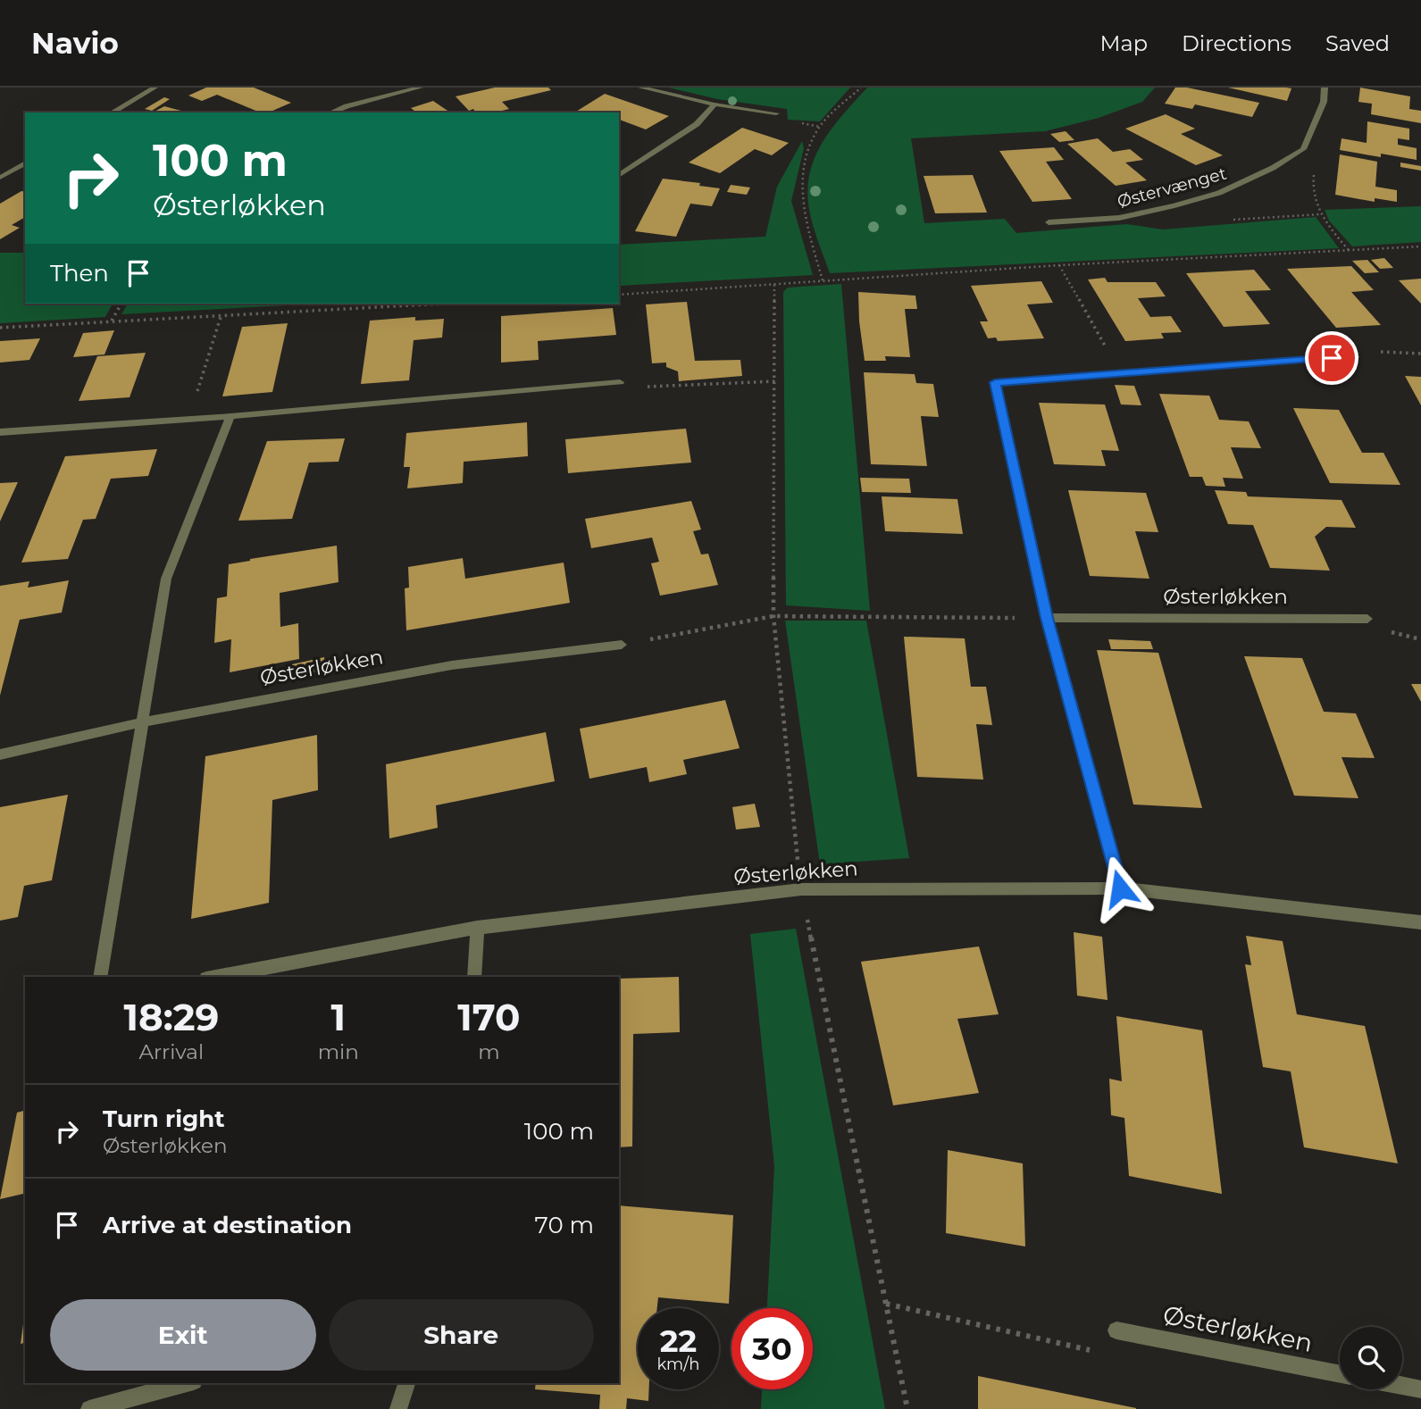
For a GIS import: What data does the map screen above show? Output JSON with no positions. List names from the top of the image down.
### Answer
{
  "streets": {
    "street": ["Østervænget", "Østerløkken"]
  },
  "page": {
    "header": "Navio",
    "nav": ["Map", "Directions", "Saved"],
    "turn": ["100 m", "Østerløkken"],
    "then": "Then",
    "eta": [
      "18:29",
      "Arrival",
      "1",
      "min",
      "170",
      "m"
    ],
    "list": [
      {
        "name": "Turn right",
        "note": "Østerløkken",
        "value": "100 m"
      },
      {
        "name": "Arrive at destination",
        "value": "70 m"
      }
    ],
    "buttons": ["Exit", "Share"],
    "speed": "22 km/h",
    "limit": "30"
  }
}
